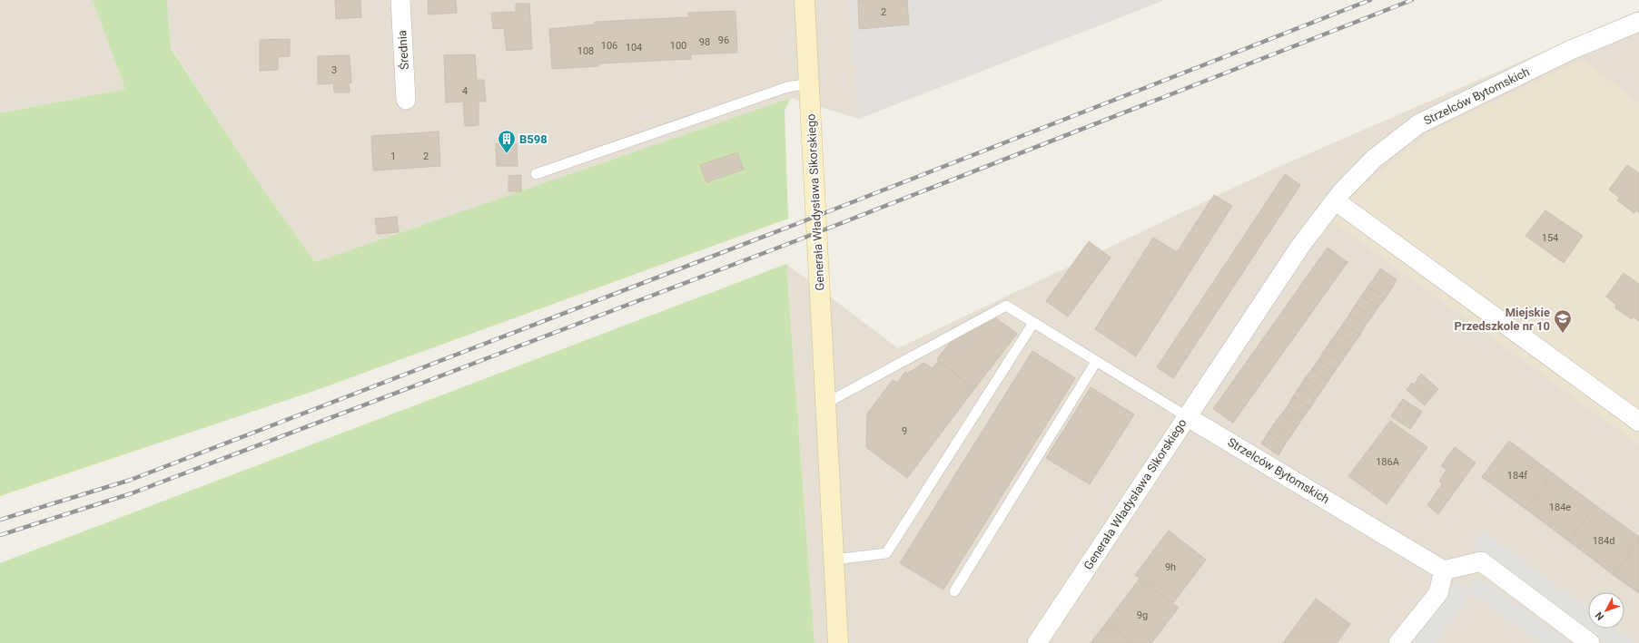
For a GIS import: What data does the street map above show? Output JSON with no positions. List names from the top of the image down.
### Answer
{
  "streets": {
    "street": ["Średnia", "Strzelców Bytomskich", "Generała Władysława Sikorskiego"]
  },
  "crossings": [
    ["Strzelców Bytomskich", "Generała Władysława Sikorskiego"]
  ],
  "places": {
    "building": ["B598"],
    "school or university": ["Miejskie Przedszkole nr 10"]
  },
  "house_numbers": [
    "2",
    "96",
    "98",
    "106",
    "100",
    "104",
    "108",
    "3",
    "4",
    "1",
    "2",
    "154",
    "9",
    "186A",
    "184f",
    "184e",
    "184d",
    "9h",
    "9g"
  ],
  "north": "bottom left"
}
